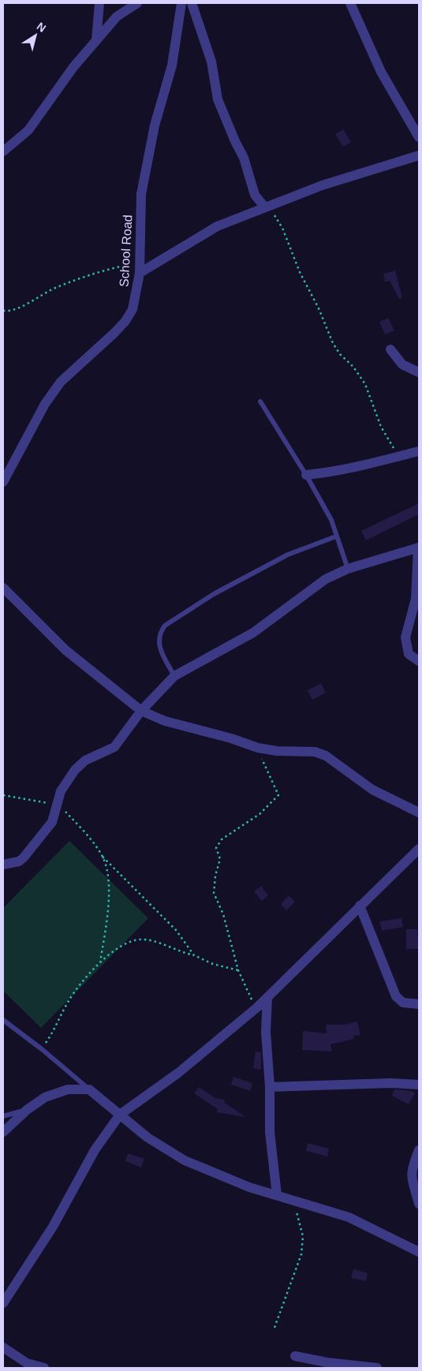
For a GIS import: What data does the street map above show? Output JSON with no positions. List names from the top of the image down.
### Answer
{
  "streets": {
    "street": ["School Road"]
  },
  "north": "top right"
}
